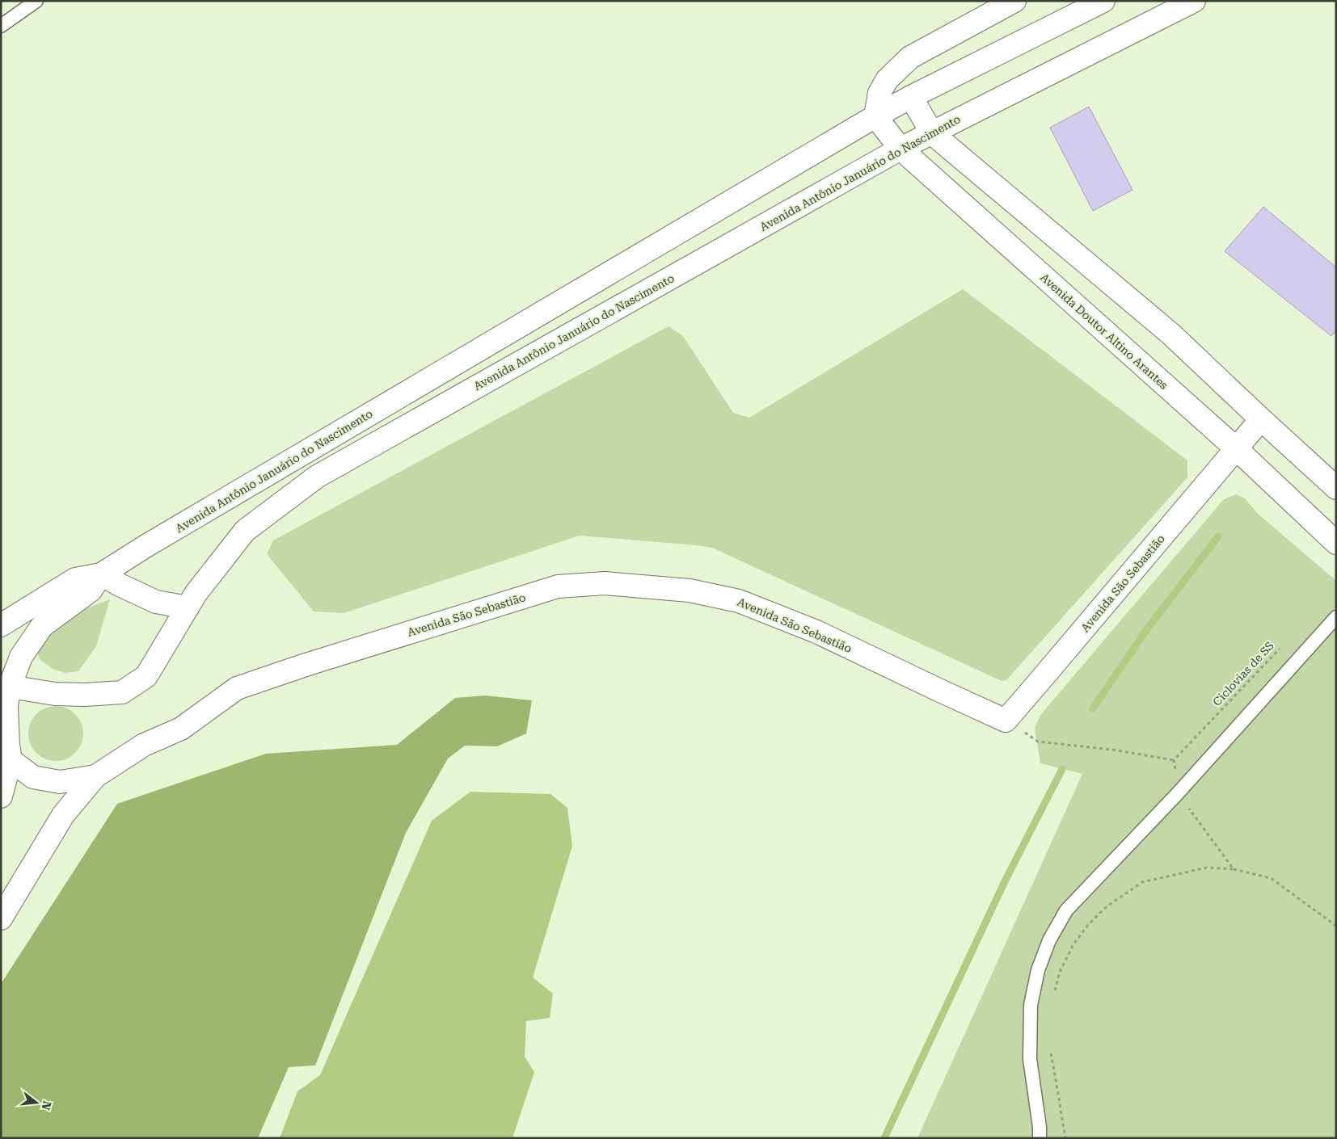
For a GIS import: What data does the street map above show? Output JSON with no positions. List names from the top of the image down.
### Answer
{
  "streets": {
    "street": ["Avenida Antônio Januário do Nascimento", "Avenida Doutor Altino Arantes", "Avenida São Sebastião"],
    "path": ["Ciclovias de SS"]
  },
  "crossings": [
    ["Avenida Antônio Januário do Nascimento", "Avenida Doutor Altino Arantes"],
    ["Avenida Doutor Altino Arantes", "Avenida São Sebastião"]
  ],
  "north": "right"
}
